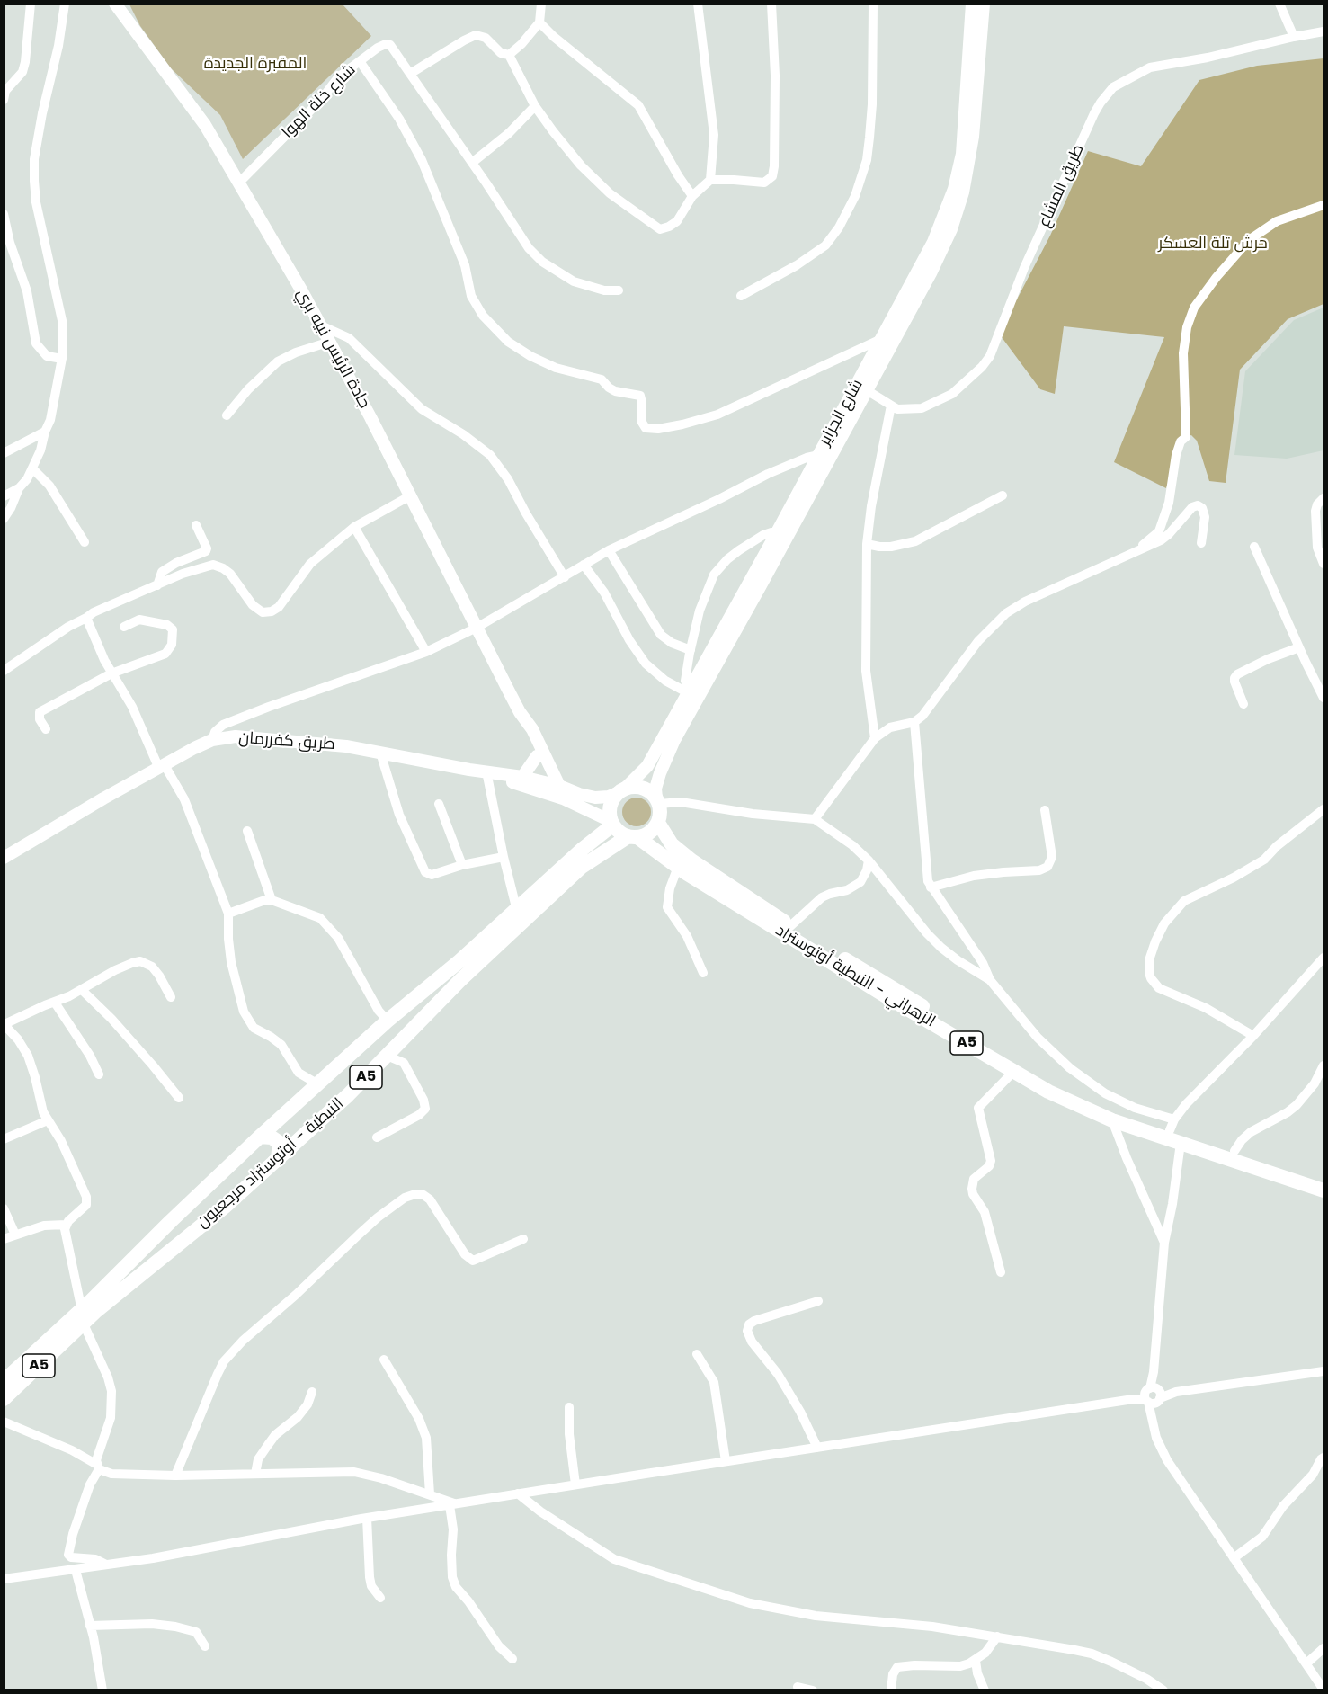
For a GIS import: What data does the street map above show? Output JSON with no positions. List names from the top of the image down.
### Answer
{
  "streets": {
    "highway": ["الزهراني - النبطية أوتوستراد", "A5", "النبطية - أوتوستراد مرجعيون"],
    "main road": ["جادة الرئيس نبيه بري", "شارع الجزاير", "طريق كفررمان"],
    "street": ["شارع خلة الهوا", "طريق المشاع"]
  },
  "crossings": [
    ["شارع خلة الهوا", "جادة الرئيس نبيه بري"],
    ["طريق المشاع", "شارع الجزاير"],
    ["شارع الجزاير", "الزهراني - النبطية أوتوستراد"],
    ["شارع الجزاير", "A5"],
    ["شارع الجزاير", "النبطية - أوتوستراد مرجعيون"],
    ["الزهراني - النبطية أوتوستراد", "A5"],
    ["الزهراني - النبطية أوتوستراد", "النبطية - أوتوستراد مرجعيون"],
    ["A5", "النبطية - أوتوستراد مرجعيون"]
  ],
  "parks": ["المقبرة الجديدة", "حرش تلة العسكر"]
}
